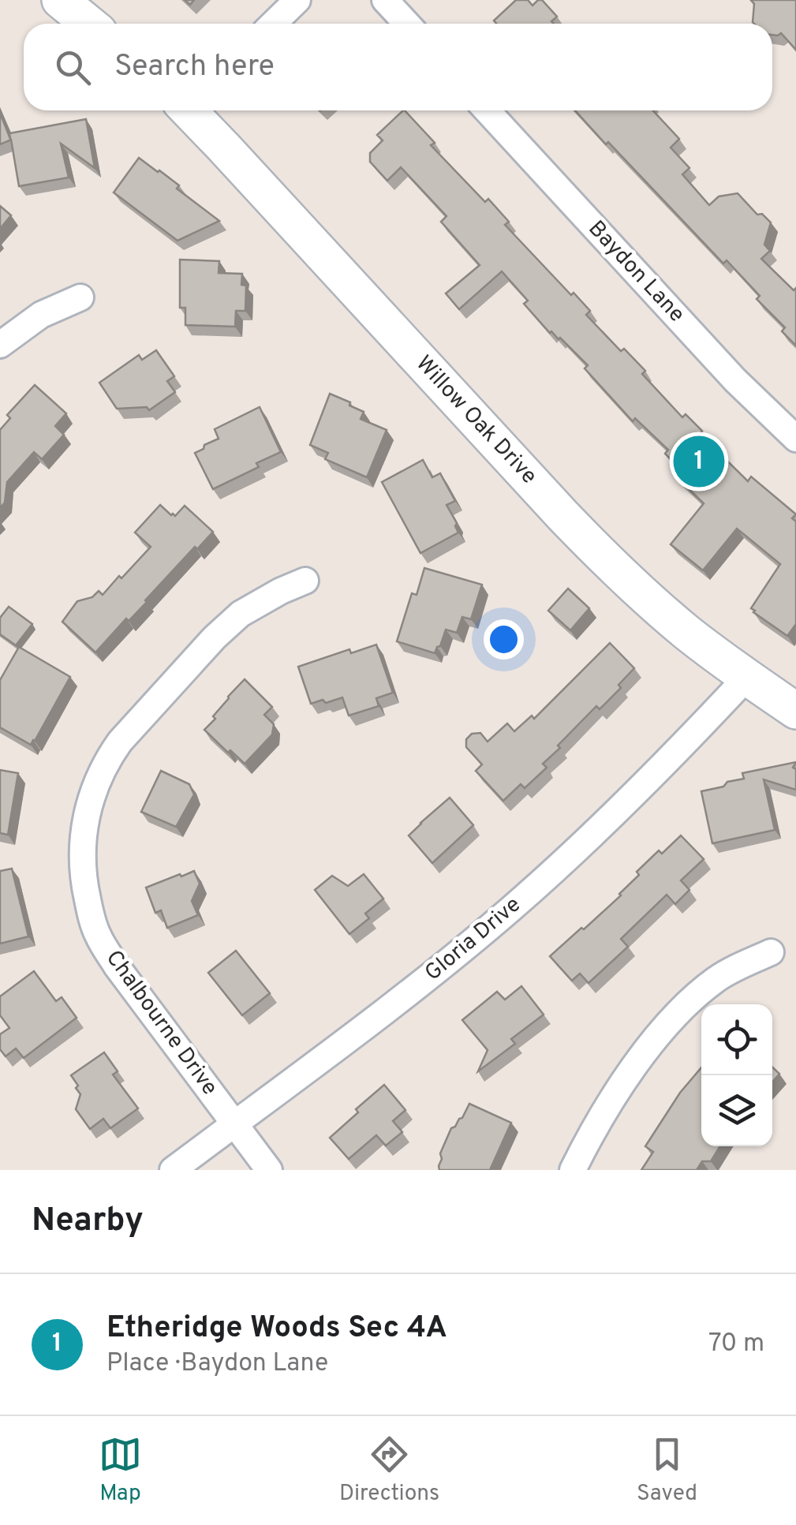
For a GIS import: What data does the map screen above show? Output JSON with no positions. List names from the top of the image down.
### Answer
{
  "streets": {
    "street": [
      "Baydon Lane",
      "Willow Oak Drive",
      "Gloria Drive",
      "Chalbourne Drive"
    ]
  },
  "crossings": [
    ["Willow Oak Drive", "Gloria Drive"],
    ["Gloria Drive", "Chalbourne Drive"]
  ],
  "page": {
    "search": "Search here",
    "pins": "1",
    "heading": "Nearby",
    "list": [
      {
        "mark": "1",
        "name": "Etheridge Woods Sec 4A",
        "note": "Place · Baydon Lane",
        "value": "70 m"
      }
    ],
    "nav": ["Map", "Directions", "Saved"]
  }
}
